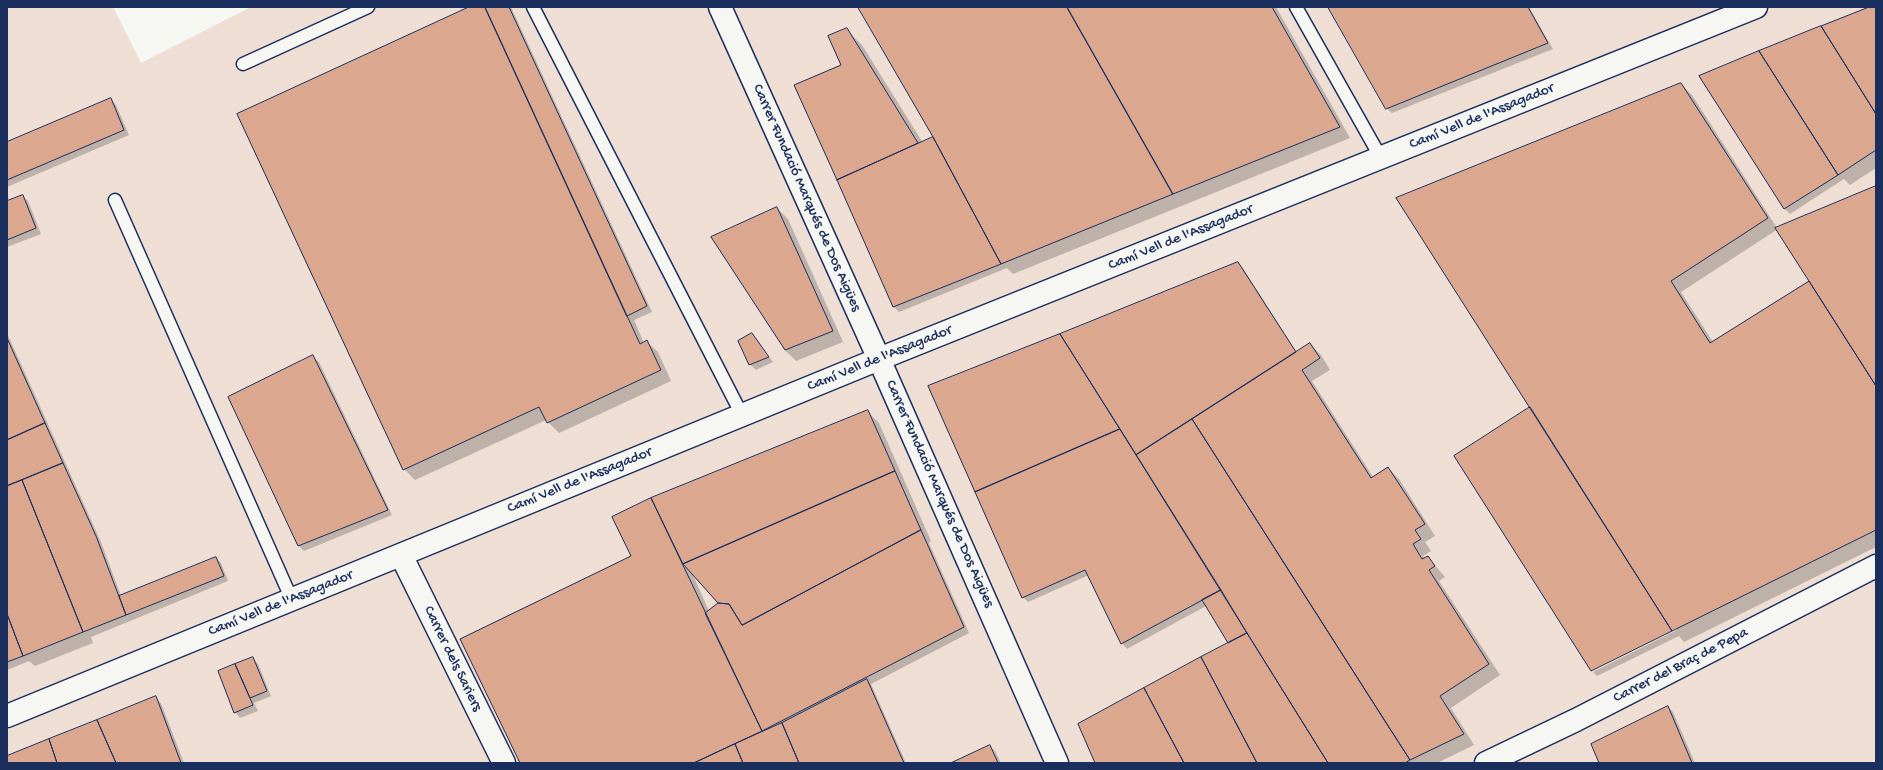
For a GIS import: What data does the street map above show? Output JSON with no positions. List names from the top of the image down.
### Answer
{
  "streets": {
    "street": [
      "Camí Vell de l'Assagador",
      "Carrer Fundació Marqués de Dos Aigües",
      "Carrer dels Sariers",
      "Carrer del Braç de Pepa"
    ]
  },
  "crossings": [
    ["Camí Vell de l'Assagador", "Carrer Fundació Marqués de Dos Aigües"],
    ["Camí Vell de l'Assagador", "Carrer dels Sariers"]
  ]
}
